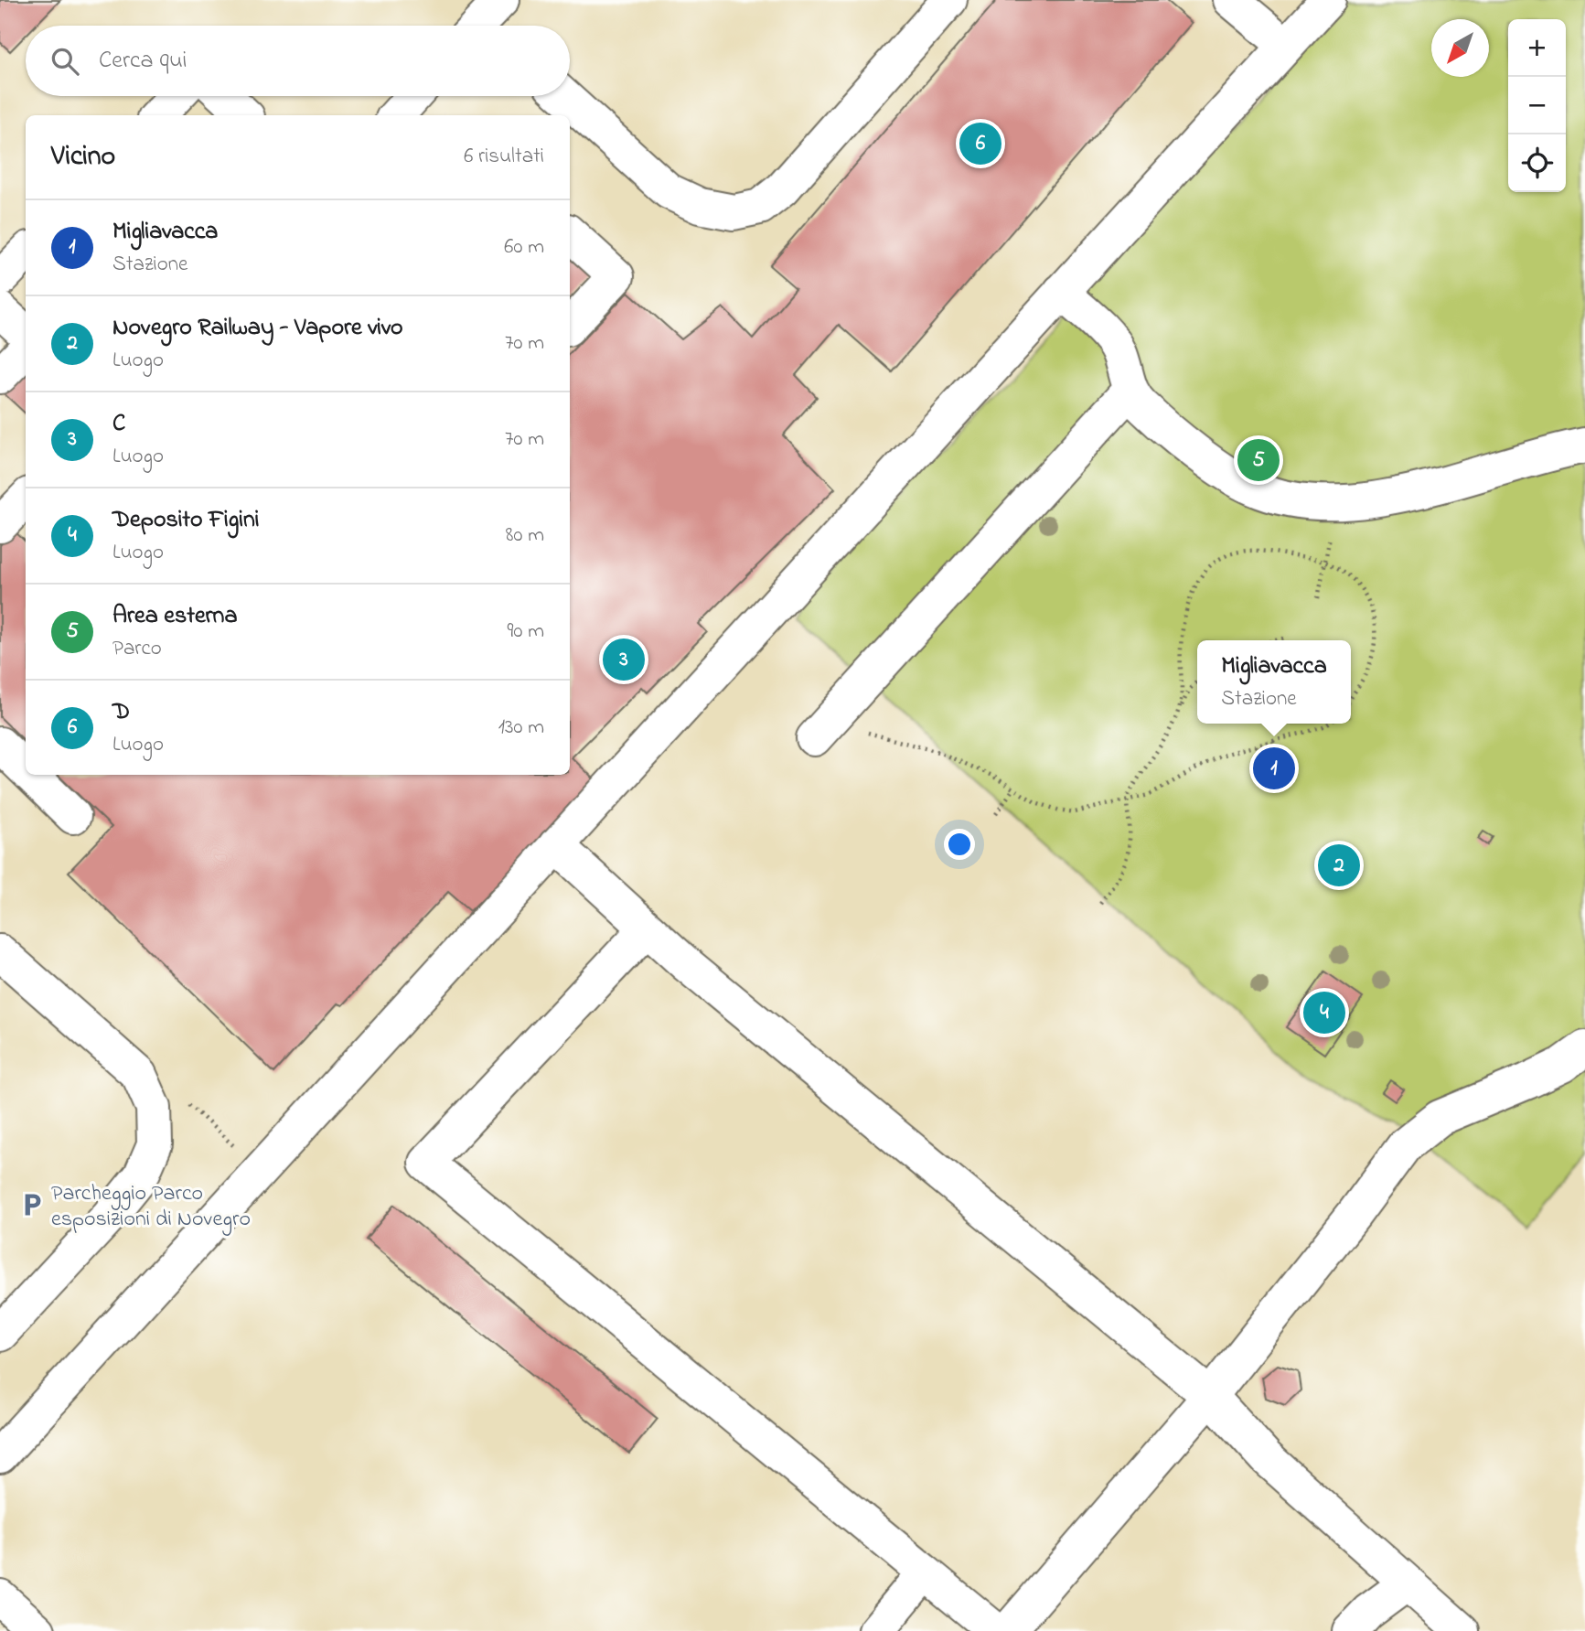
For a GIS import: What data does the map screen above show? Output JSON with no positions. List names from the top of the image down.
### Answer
{
  "places": {
    "parking": ["Parcheggio Parco esposizioni di Novegro"]
  },
  "north": "bottom left",
  "page": {
    "map_buttons": ["+", "−"],
    "search": "Cerca qui",
    "heading": ["Vicino", "6 risultati"],
    "pins": [
      "6",
      "5",
      "3",
      "1",
      "2",
      "4"
    ],
    "list": [
      {
        "mark": "1",
        "name": "Migliavacca",
        "note": "Stazione",
        "value": "60 m"
      },
      {
        "mark": "2",
        "name": "Novegro Railway - Vapore vivo",
        "note": "Luogo",
        "value": "70 m"
      },
      {
        "mark": "3",
        "name": "C",
        "note": "Luogo",
        "value": "70 m"
      },
      {
        "mark": "4",
        "name": "Deposito Figini",
        "note": "Luogo",
        "value": "80 m"
      },
      {
        "mark": "5",
        "name": "Area esterna",
        "note": "Parco",
        "value": "90 m"
      },
      {
        "mark": "6",
        "name": "D",
        "note": "Luogo",
        "value": "130 m"
      }
    ],
    "popup": ["Migliavacca", "Stazione"]
  }
}
